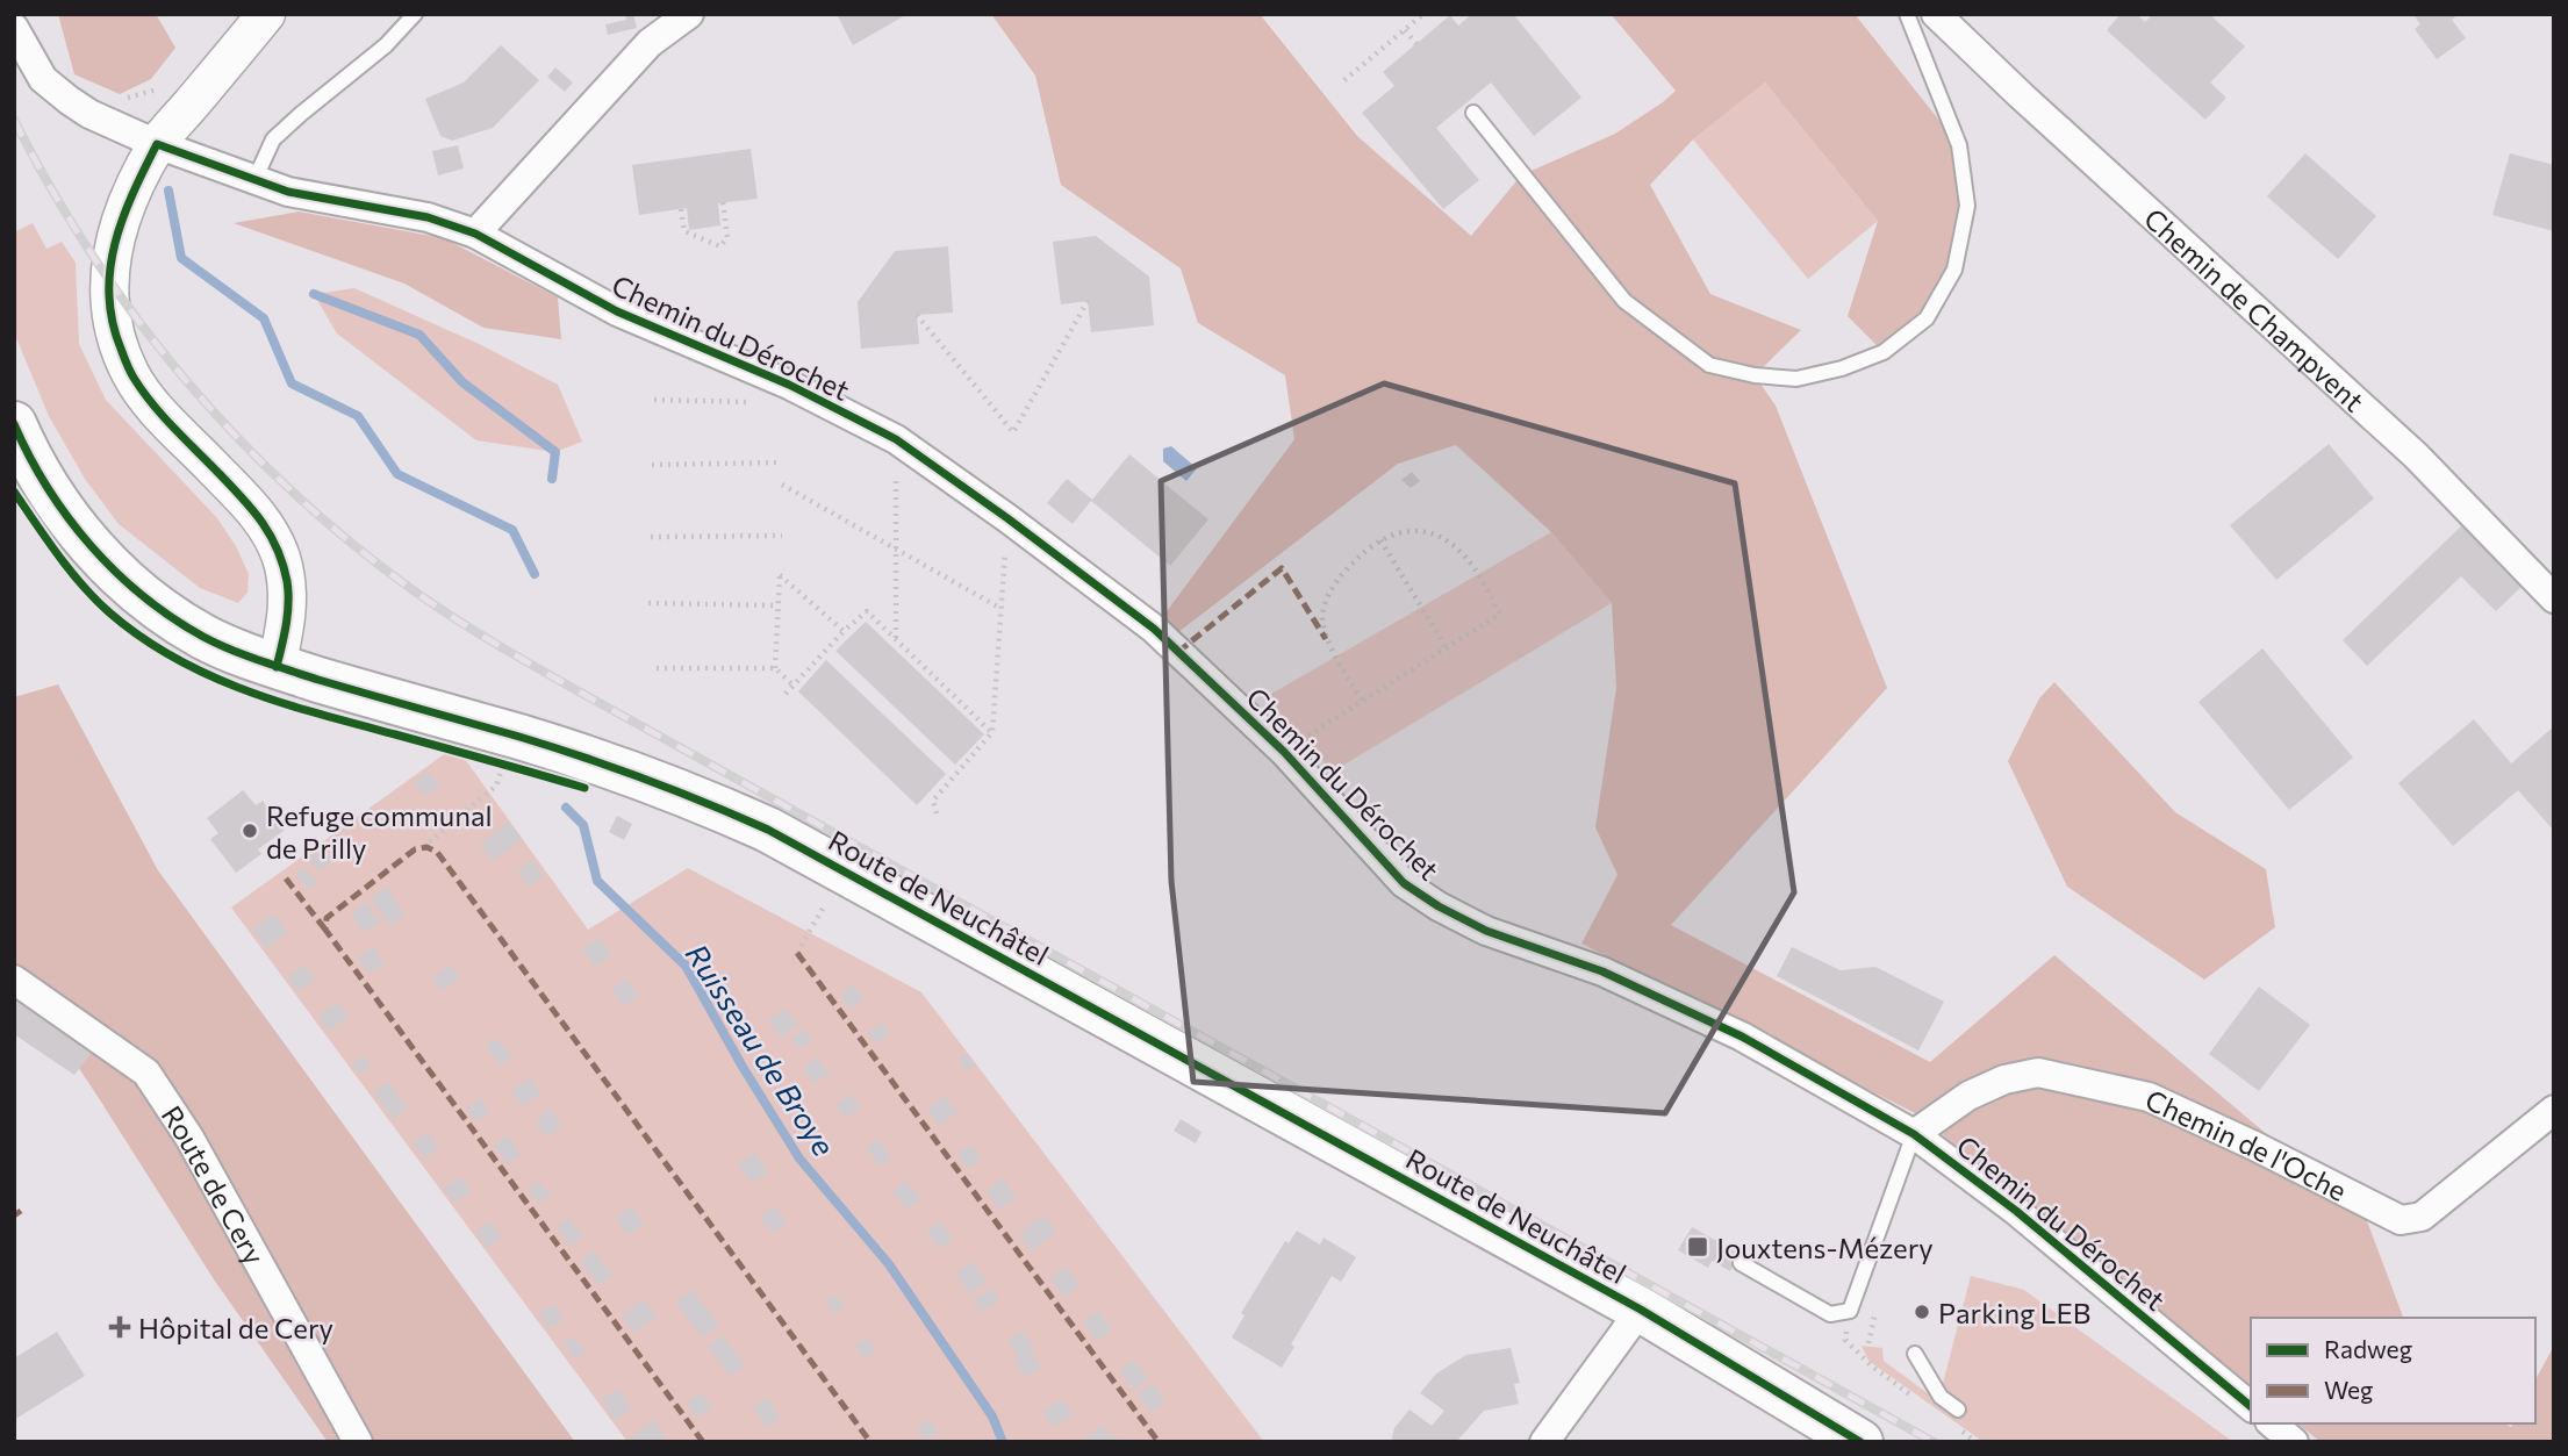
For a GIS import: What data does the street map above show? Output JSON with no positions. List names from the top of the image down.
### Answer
{
  "streets": {
    "main road": ["Route de Neuchâtel"],
    "street": [
      "Chemin de Champvent",
      "Chemin du Dérochet",
      "Chemin de l'Oche",
      "Route de Cery"
    ]
  },
  "crossings": [
    ["Chemin du Dérochet", "Chemin de l'Oche"]
  ],
  "water": ["Ruisseau de Broye"],
  "places": {
    "other": ["Refuge communal de Prilly", "Parking LEB"],
    "transit": ["Jouxtens-Mézery"],
    "health": ["Hôpital de Cery"]
  },
  "legend": ["Radweg", "Weg"]
}
